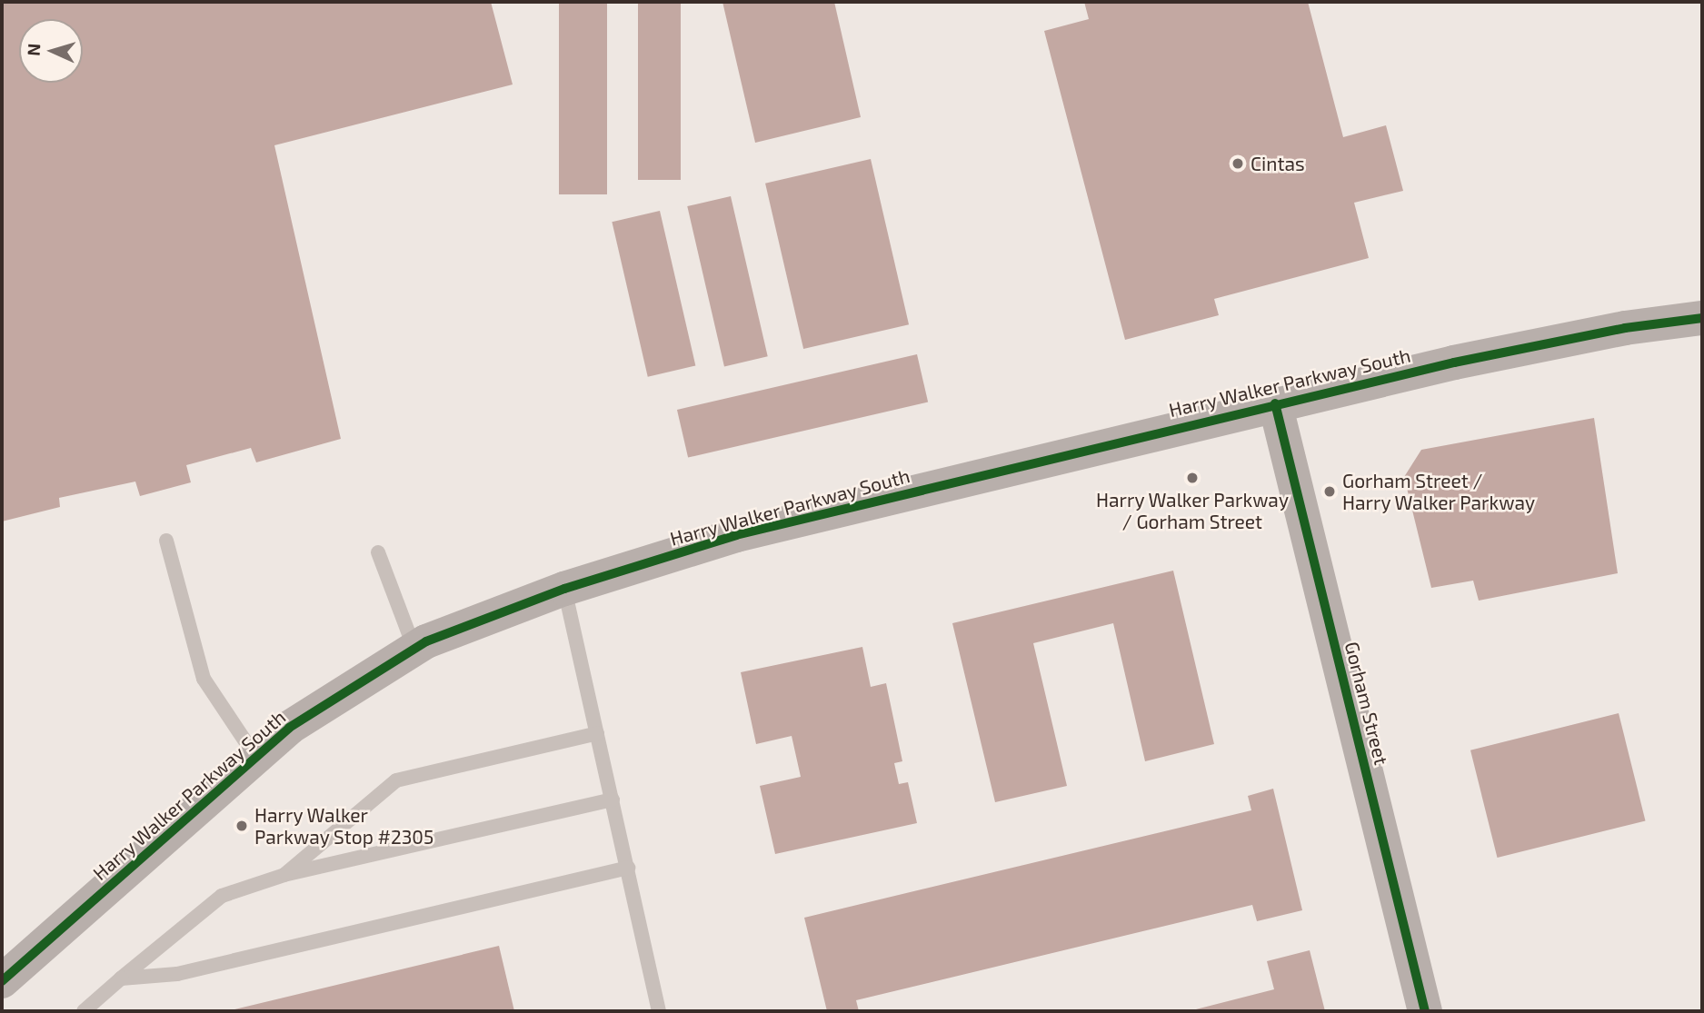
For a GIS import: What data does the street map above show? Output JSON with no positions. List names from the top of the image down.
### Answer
{
  "streets": {
    "street": ["Harry Walker Parkway South", "Gorham Street"]
  },
  "crossings": [
    ["Harry Walker Parkway South", "Gorham Street"]
  ],
  "places": [
    "Cintas",
    "Harry Walker Parkway / Gorham Street",
    "Gorham Street / Harry Walker Parkway",
    "Harry Walker Parkway Stop #2305"
  ],
  "north": "left"
}
